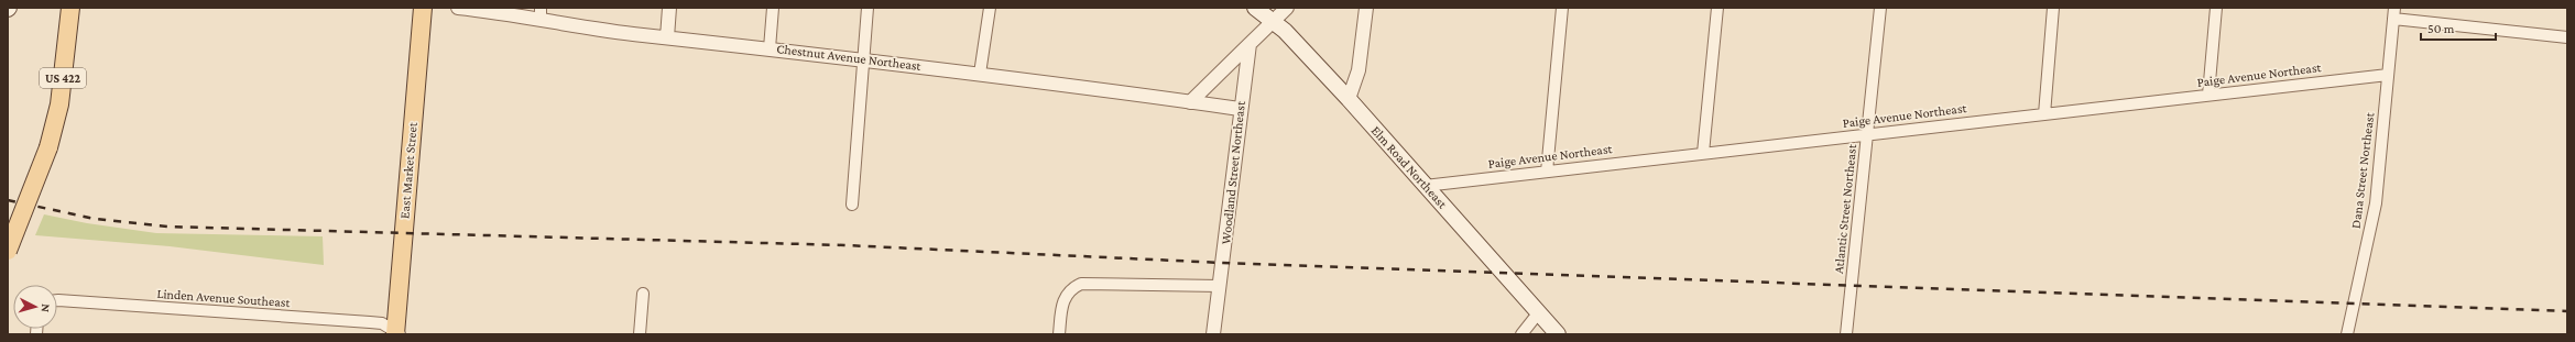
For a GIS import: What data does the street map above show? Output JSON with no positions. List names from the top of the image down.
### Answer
{
  "streets": {
    "main road": ["US 422", "Elm Road Northeast", "East Market Street"],
    "street": [
      "Chestnut Avenue Northeast",
      "Paige Avenue Northeast",
      "Dana Street Northeast",
      "Woodland Street Northeast",
      "Atlantic Street Northeast",
      "Linden Avenue Southeast"
    ]
  },
  "crossings": [
    ["Chestnut Avenue Northeast", "Woodland Street Northeast"],
    ["Paige Avenue Northeast", "Elm Road Northeast"],
    ["Paige Avenue Northeast", "Dana Street Northeast"],
    ["Paige Avenue Northeast", "Atlantic Street Northeast"],
    ["East Market Street", "Linden Avenue Southeast"]
  ],
  "scale_bar": "50 m",
  "north": "right"
}
